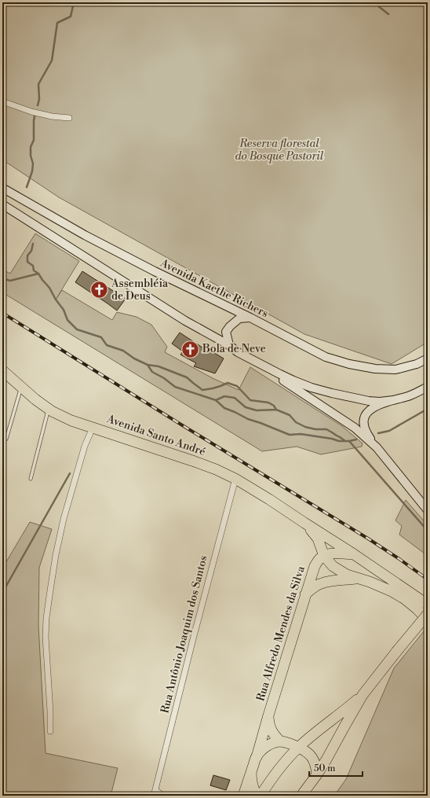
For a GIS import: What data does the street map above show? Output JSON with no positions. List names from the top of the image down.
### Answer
{
  "streets": {
    "highway": ["Avenida Santo André", "Rua Alfredo Mendes da Silva"],
    "main road": ["Avenida Kaethe Richers"],
    "street": ["Rua Antônio Joaquim dos Santos"]
  },
  "crossings": [
    ["Avenida Santo André", "Rua Alfredo Mendes da Silva"],
    ["Avenida Santo André", "Rua Antônio Joaquim dos Santos"]
  ],
  "parks": ["Reserva florestal do Bosque Pastoril"],
  "places": {
    "church": ["Assembléia de Deus", "Bola de Neve"]
  },
  "scale_bar": "50 m"
}
